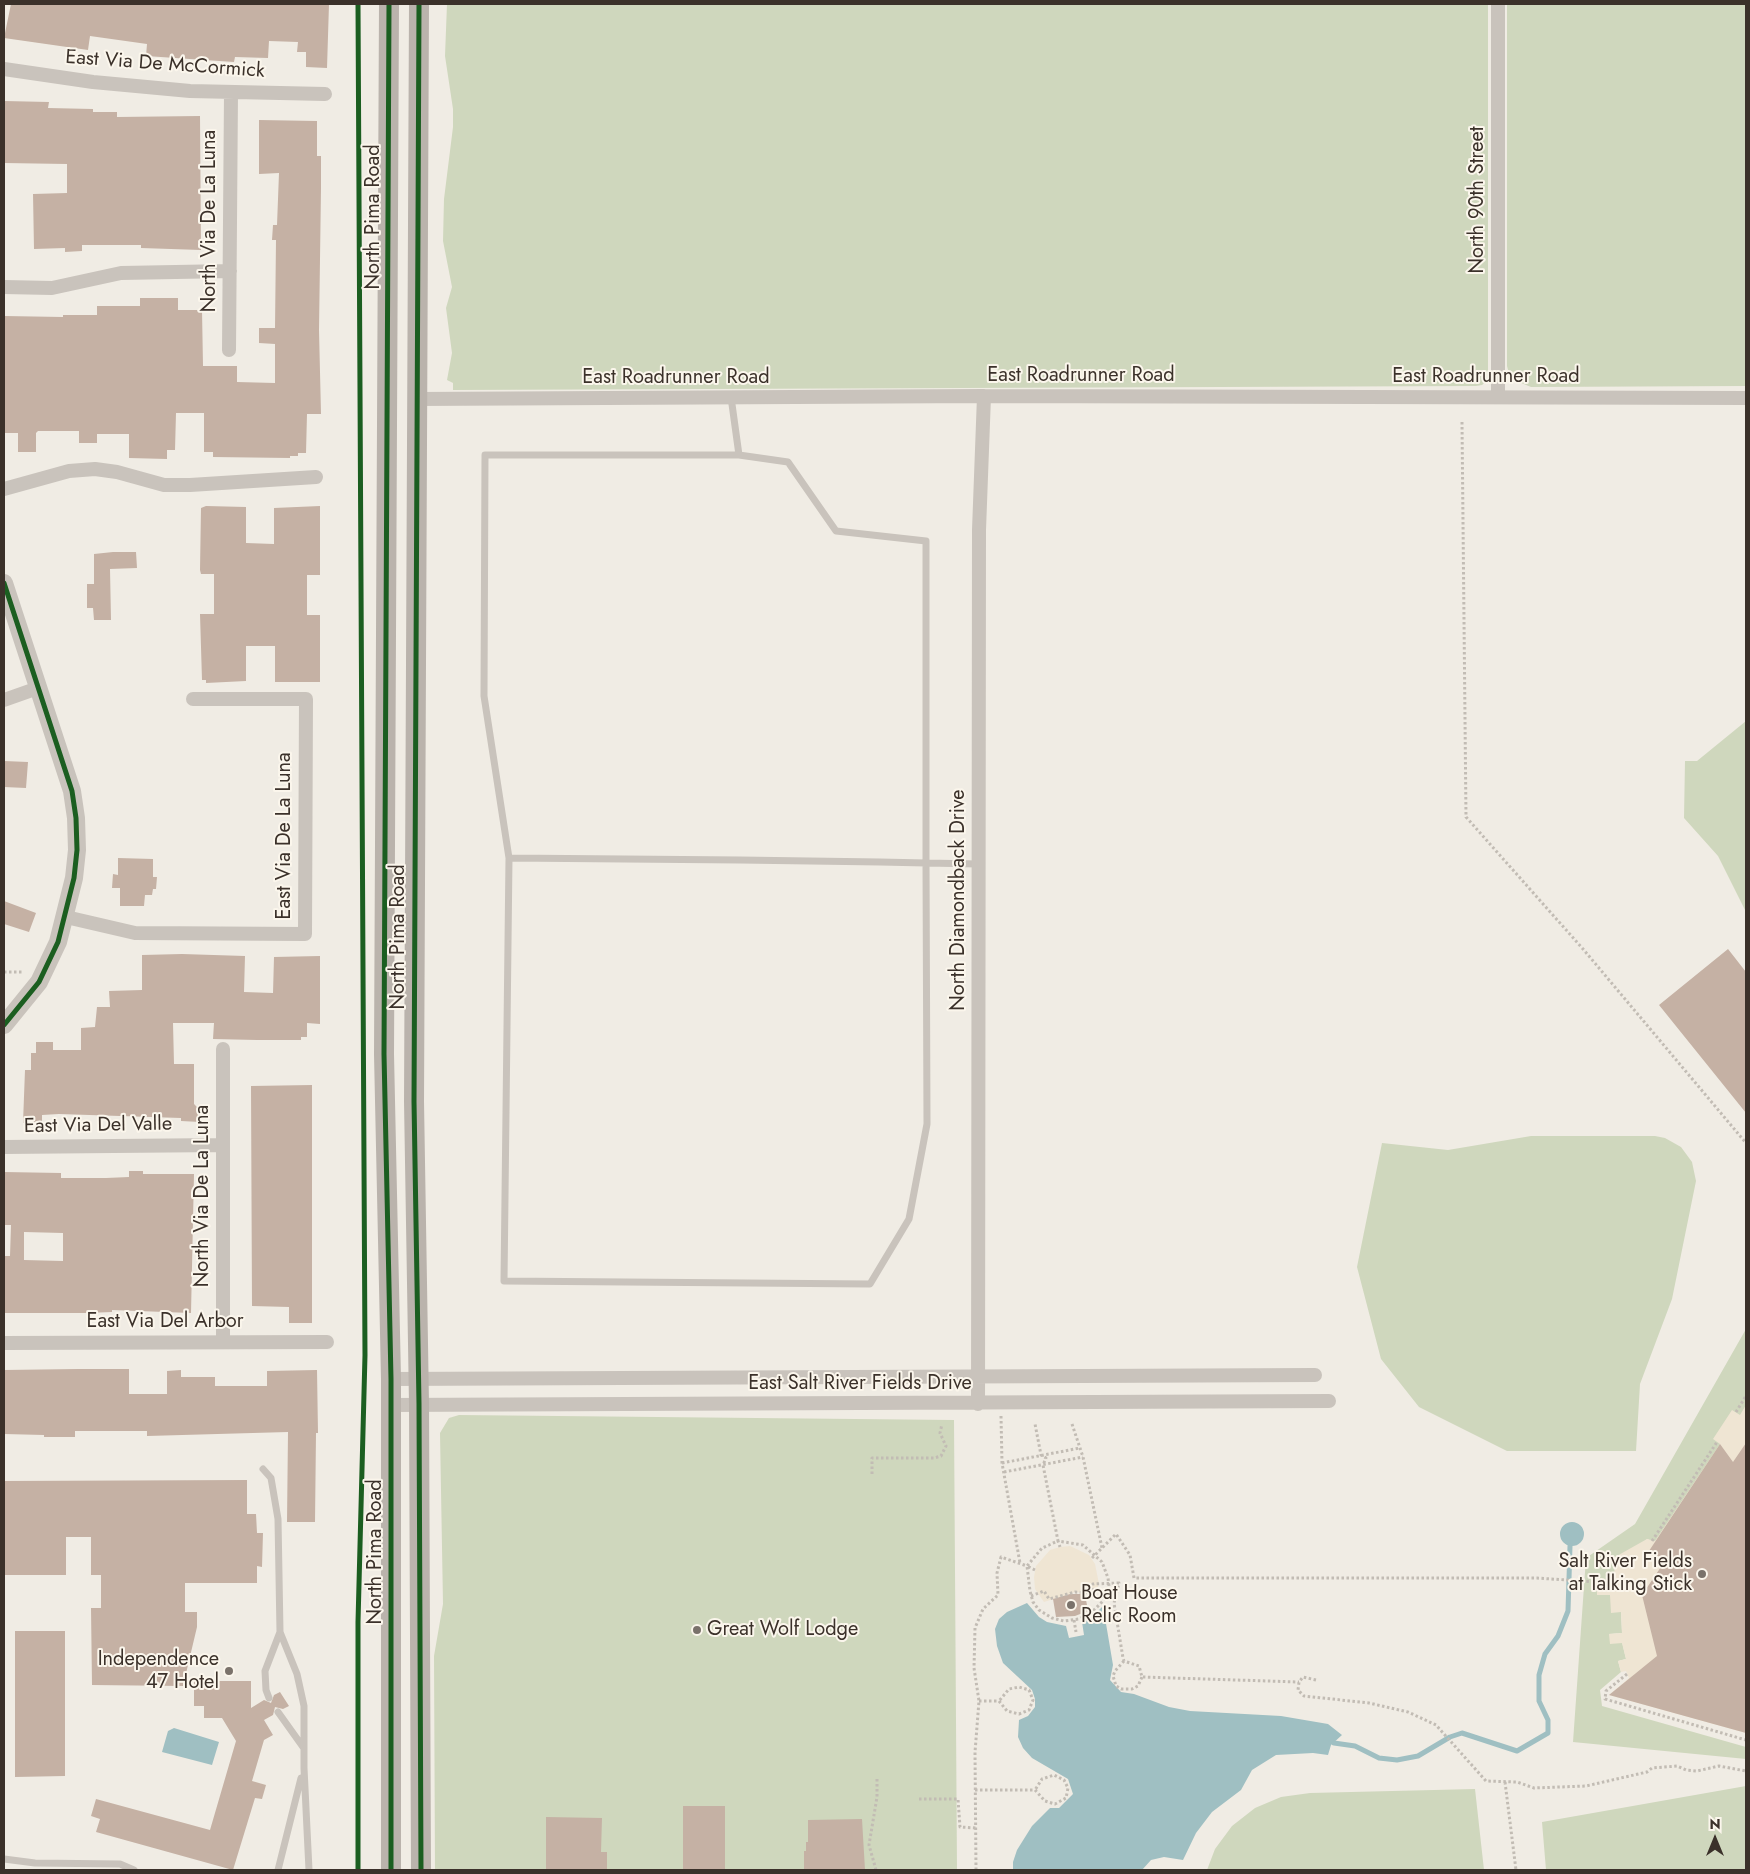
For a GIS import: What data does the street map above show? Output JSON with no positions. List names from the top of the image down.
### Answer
{
  "streets": {
    "main road": ["North Pima Road"],
    "street": [
      "East Via De McCormick",
      "North 90th Street",
      "North Via De La Luna",
      "East Roadrunner Road",
      "East Via De La Luna",
      "North Diamondback Drive",
      "East Via Del Valle",
      "East Via Del Arbor",
      "East Salt River Fields Drive"
    ]
  },
  "crossings": [
    ["East Via De McCormick", "North Via De La Luna"],
    ["North 90th Street", "East Roadrunner Road"],
    ["North Pima Road", "East Roadrunner Road"],
    ["North Pima Road", "East Salt River Fields Drive"],
    ["North Via De La Luna", "East Via Del Valle"],
    ["North Via De La Luna", "East Via Del Arbor"],
    ["East Roadrunner Road", "North Diamondback Drive"],
    ["North Diamondback Drive", "East Salt River Fields Drive"]
  ],
  "places": [
    "Salt River Fields at Talking Stick",
    "Boat House Relic Room",
    "Great Wolf Lodge",
    "Independence 47 Hotel"
  ],
  "north": "top"
}
